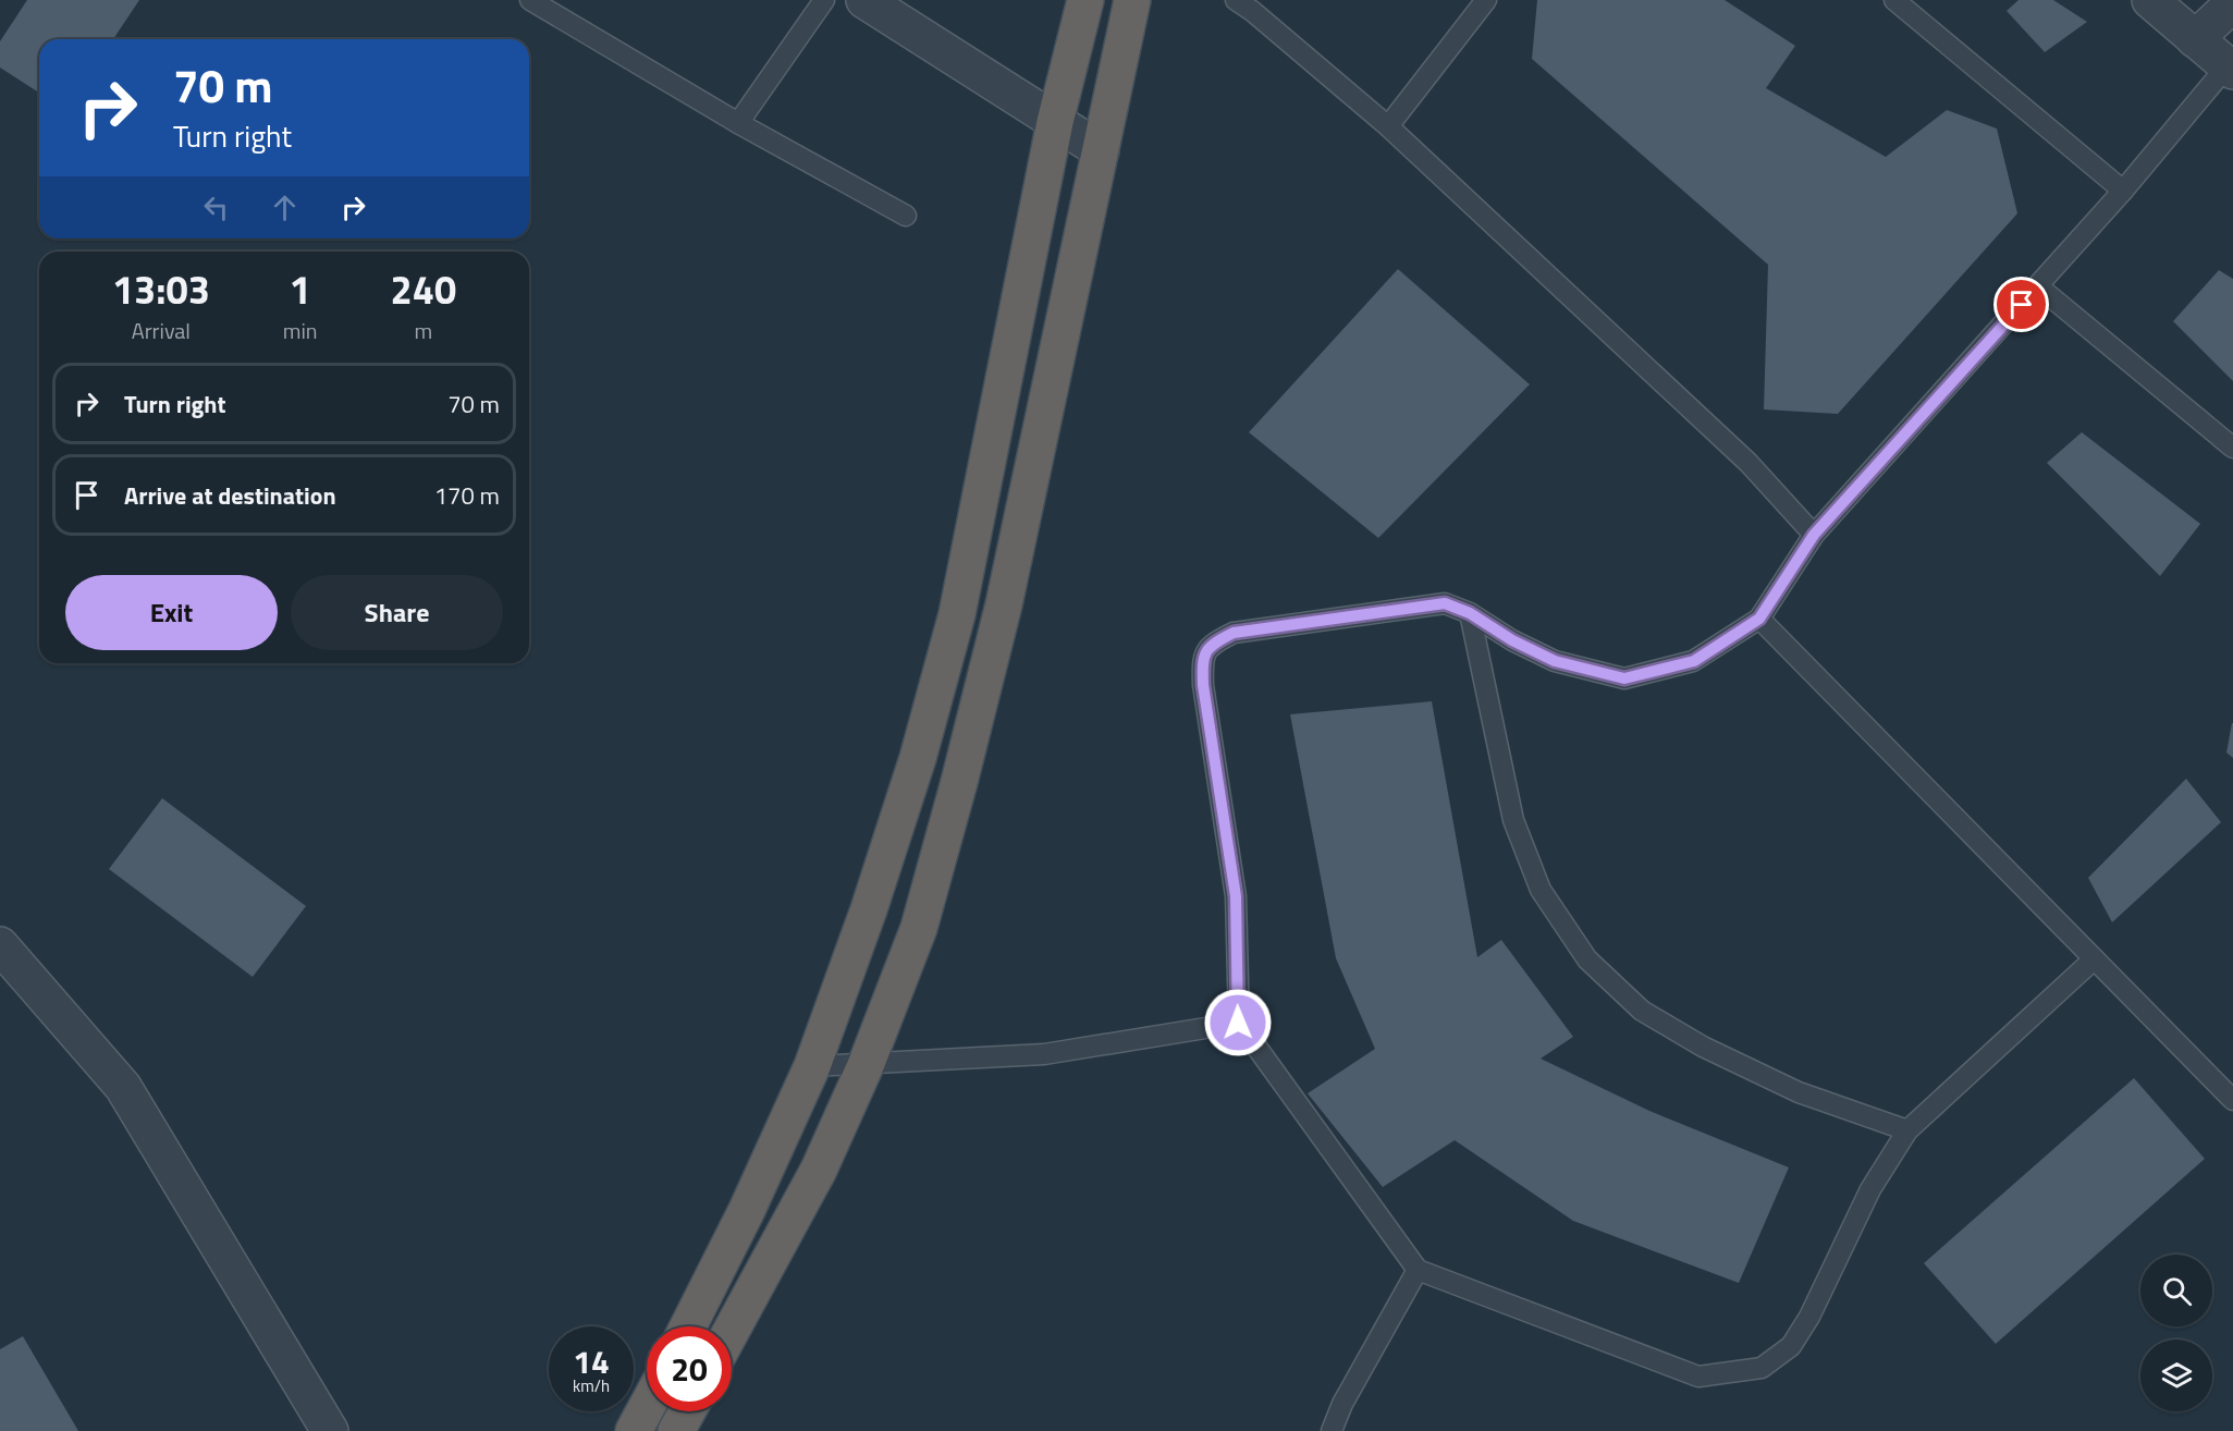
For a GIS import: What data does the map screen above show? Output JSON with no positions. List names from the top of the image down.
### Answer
{
  "page": {
    "turn": ["70 m", "Turn right"],
    "eta": [
      "13:03",
      "Arrival",
      "1",
      "min",
      "240",
      "m"
    ],
    "list": [
      {
        "name": "Turn right",
        "value": "70 m"
      },
      {
        "name": "Arrive at destination",
        "value": "170 m"
      }
    ],
    "buttons": ["Exit", "Share"],
    "speed": "14 km/h",
    "limit": "20"
  }
}
